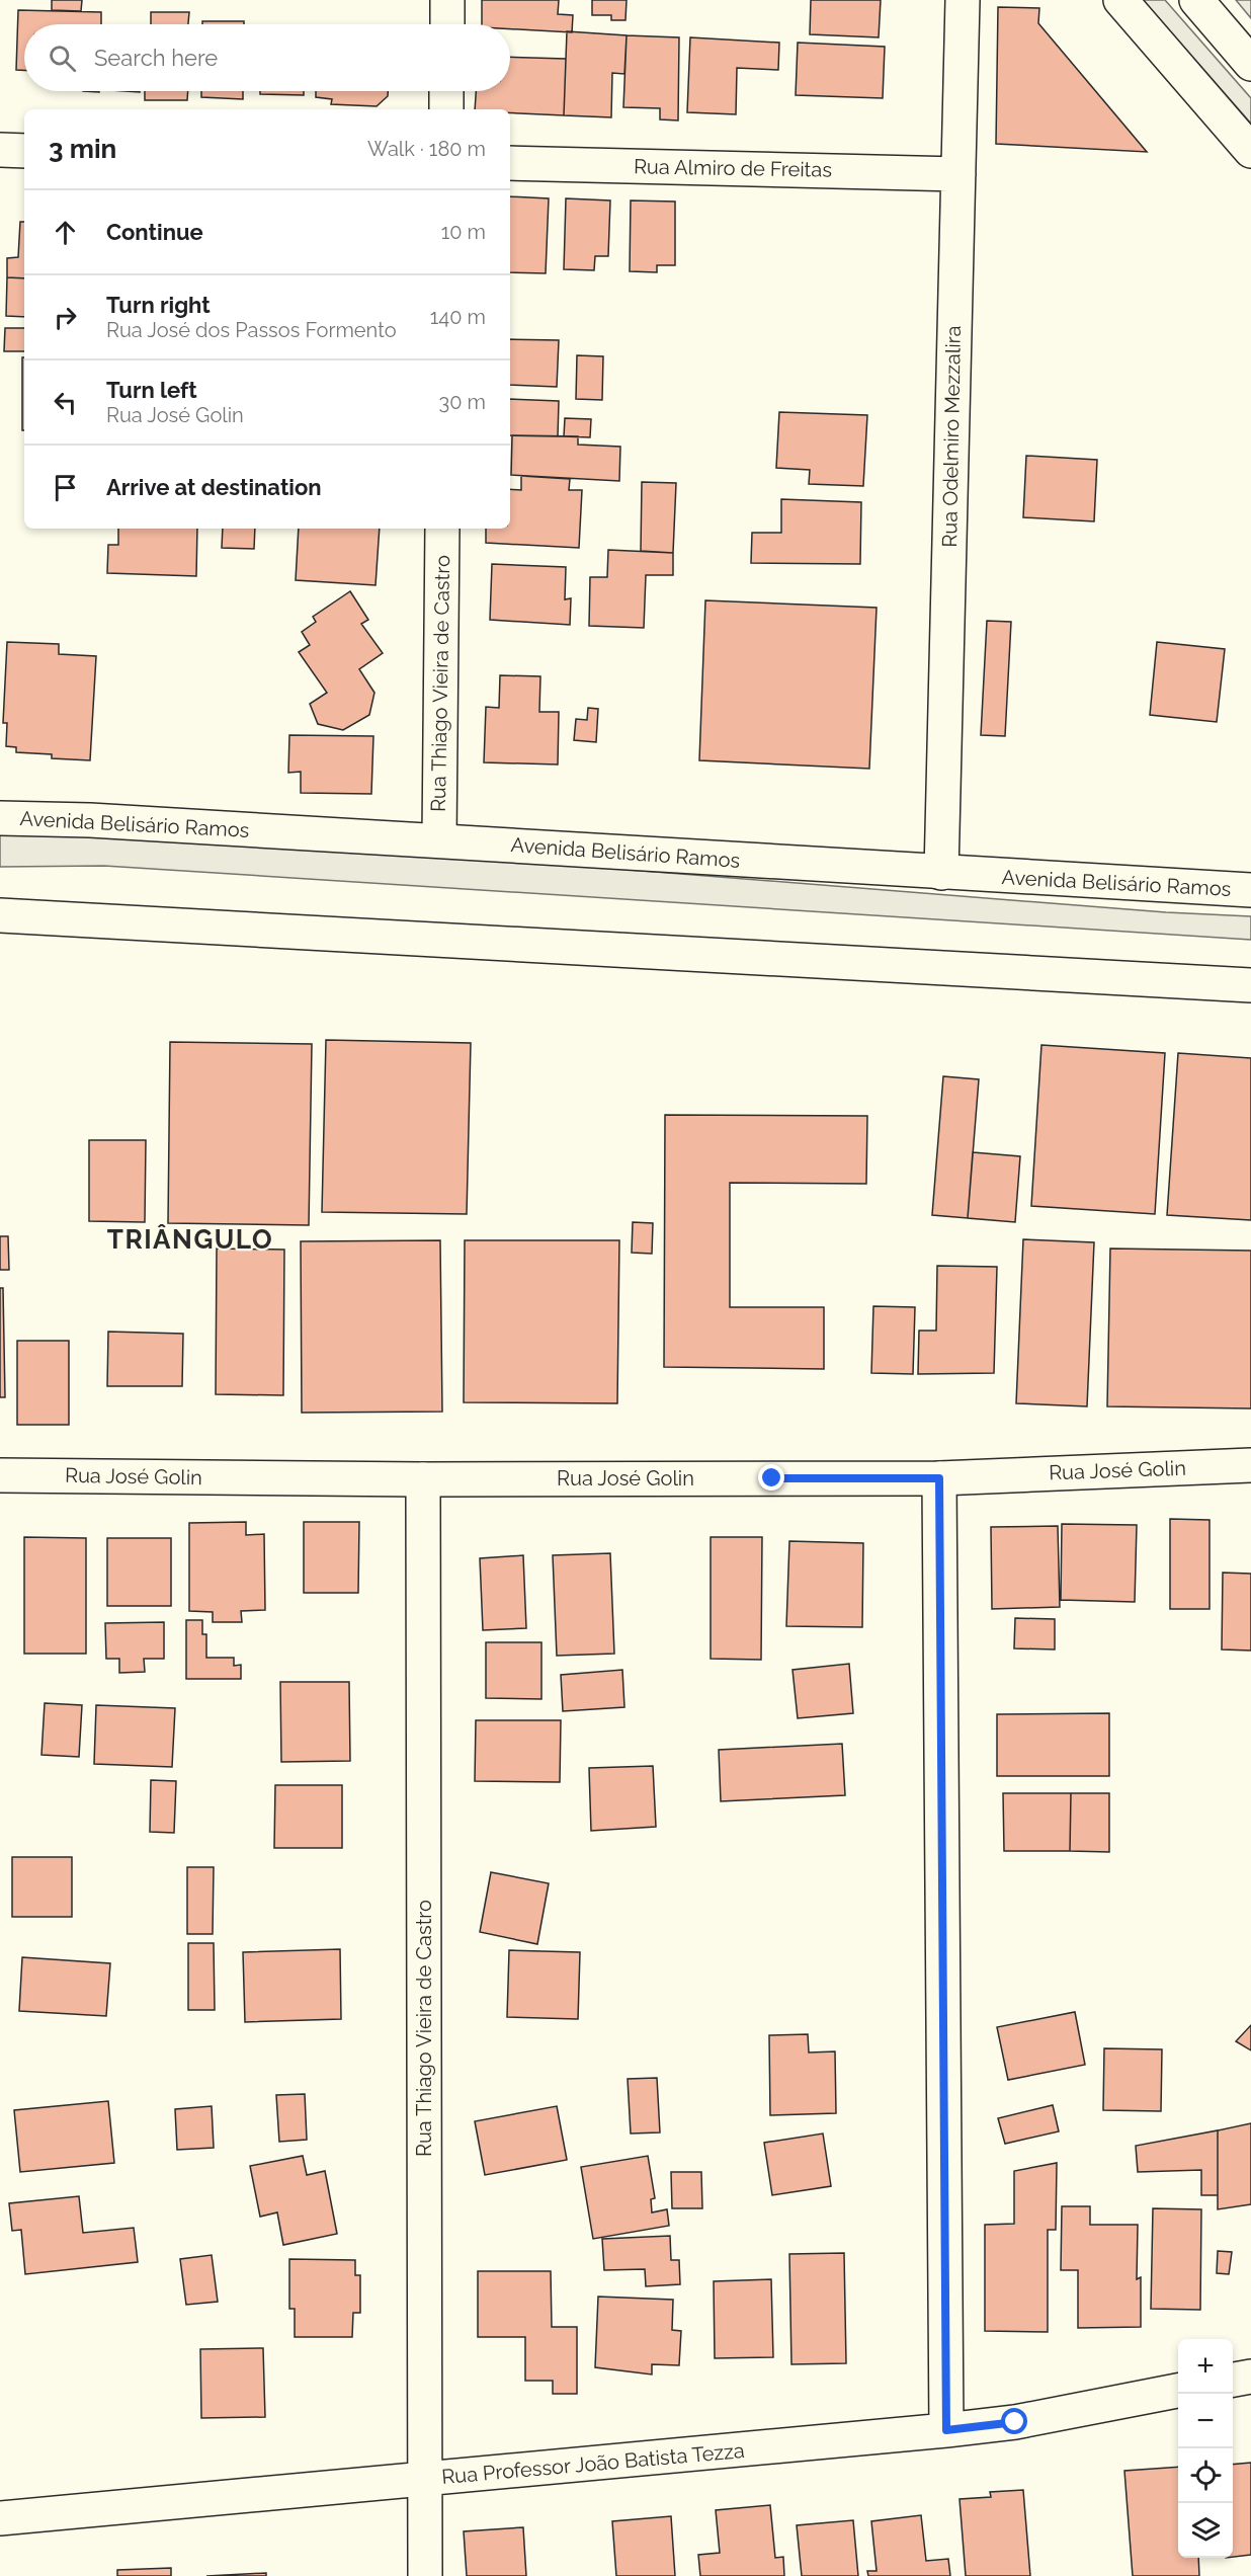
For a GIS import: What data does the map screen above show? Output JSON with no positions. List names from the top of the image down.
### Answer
{
  "streets": {
    "street": [
      "Rua Almiro de Freitas",
      "Rua Odelmiro Mezzalira",
      "Rua Thiago Vieira de Castro",
      "Avenida Belisário Ramos",
      "Rua José Golin",
      "Rua Professor João Batista Tezza"
    ]
  },
  "crossings": [
    ["Rua Almiro de Freitas", "Rua Odelmiro Mezzalira"],
    ["Rua Odelmiro Mezzalira", "Avenida Belisário Ramos"],
    ["Rua Thiago Vieira de Castro", "Avenida Belisário Ramos"],
    ["Rua Thiago Vieira de Castro", "Rua José Golin"],
    ["Rua Thiago Vieira de Castro", "Rua Professor João Batista Tezza"]
  ],
  "districts": ["TRIÂNGULO"],
  "page": {
    "search": "Search here",
    "heading": ["3 min", "Walk · 180 m"],
    "list": [
      ["Continue", "10 m"],
      ["Turn right", "Rua José dos Passos Formento", "140 m"],
      ["Turn left", "Rua José Golin", "30 m"],
      "Arrive at destination"
    ],
    "map_buttons": ["+", "−"]
  }
}
